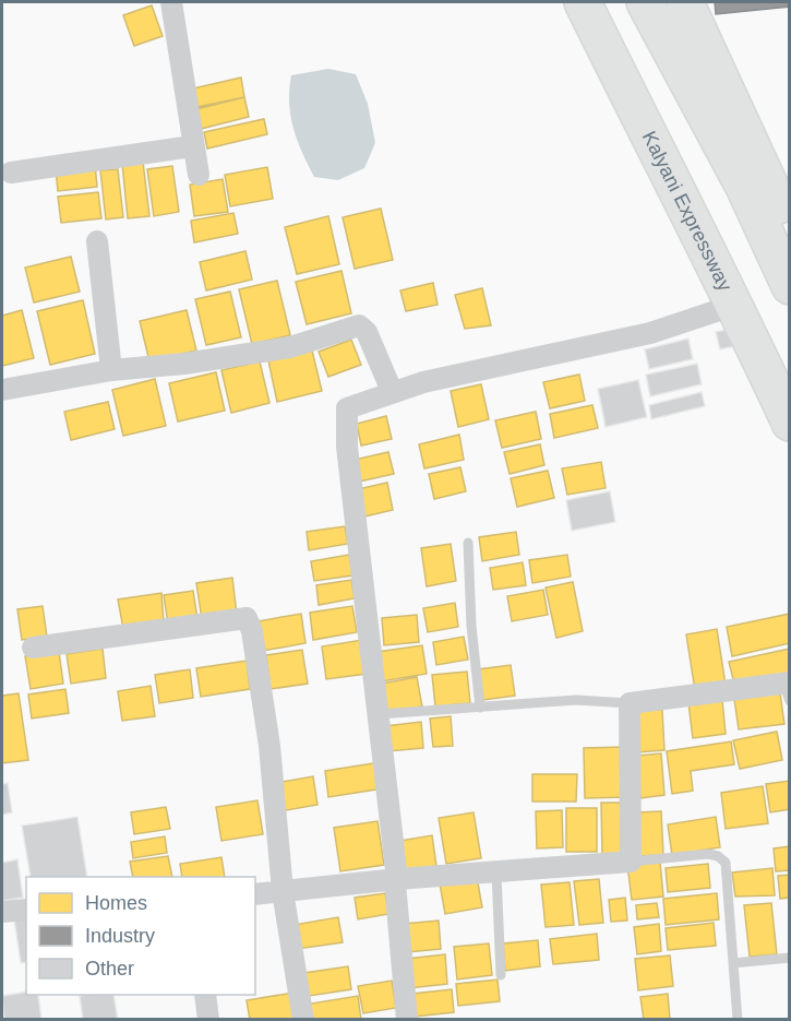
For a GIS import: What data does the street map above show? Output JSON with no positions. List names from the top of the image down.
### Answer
{
  "streets": {
    "highway": ["Kalyani Expressway"]
  },
  "legend": ["Homes", "Industry", "Other"]
}
